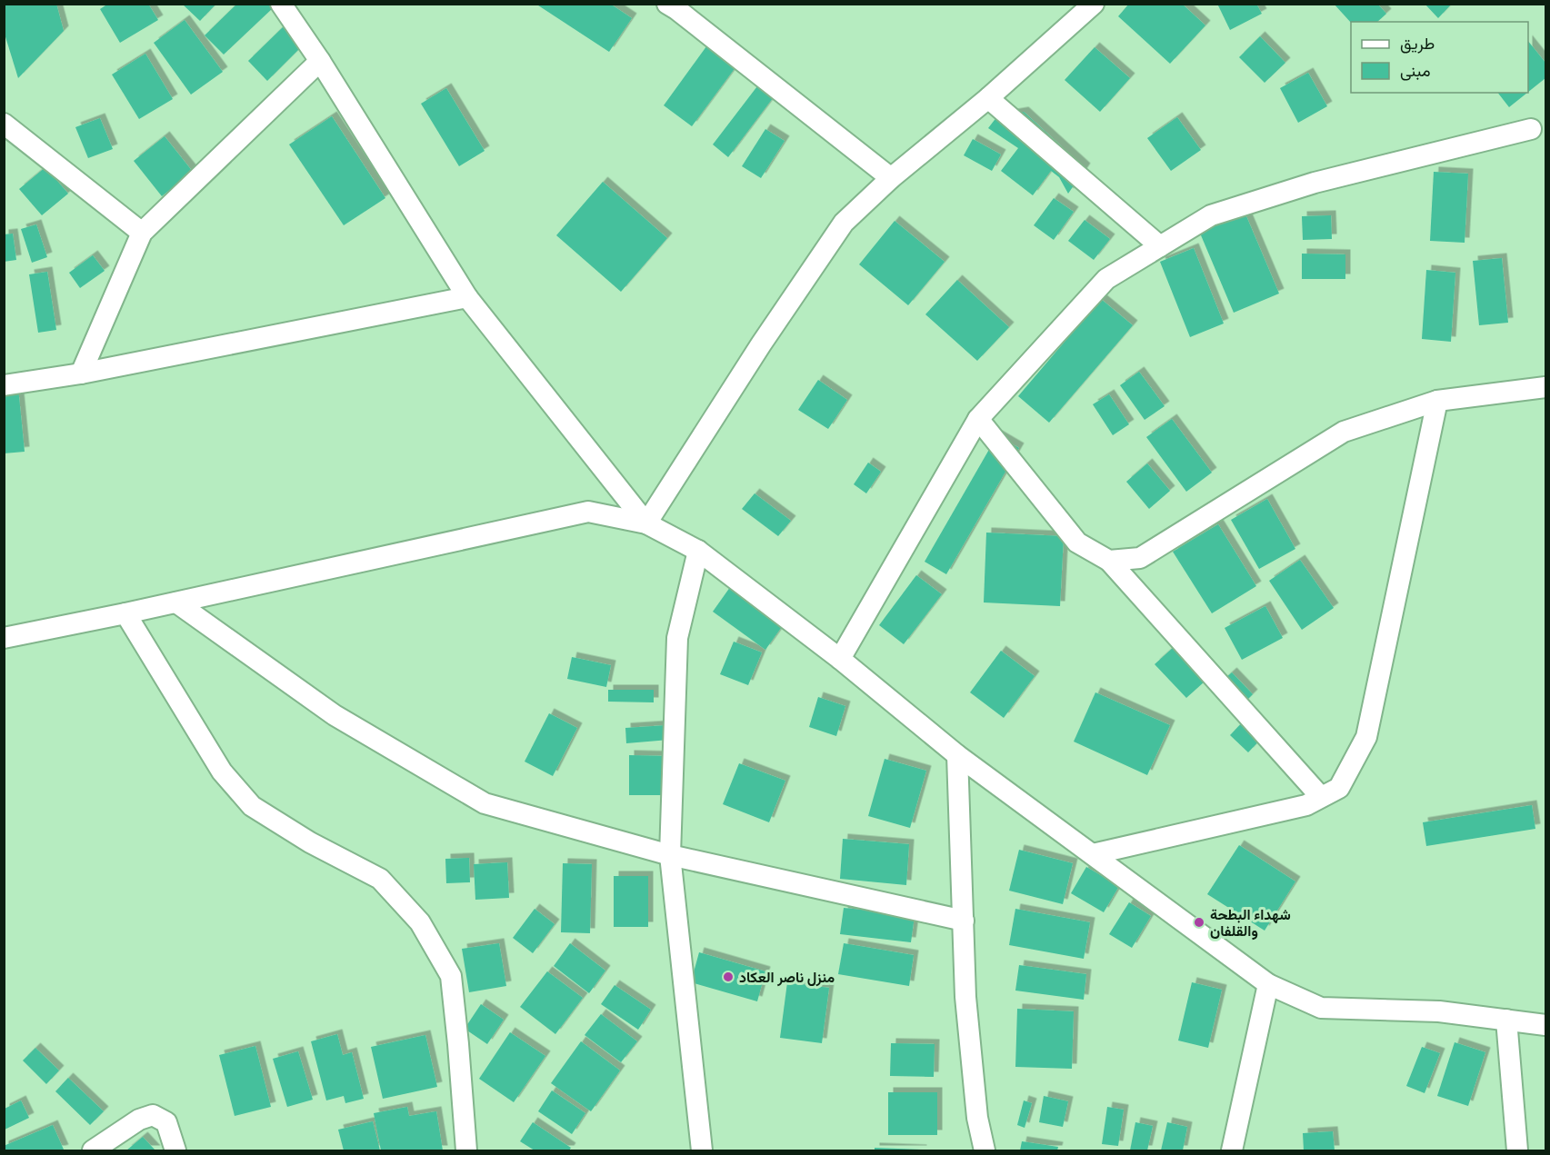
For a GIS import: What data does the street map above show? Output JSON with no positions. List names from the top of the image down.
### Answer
{
  "places": ["شهداء البطحة والقلفان", "منزل ناصر العكاد"],
  "legend": ["طريق", "مبنى"]
}
